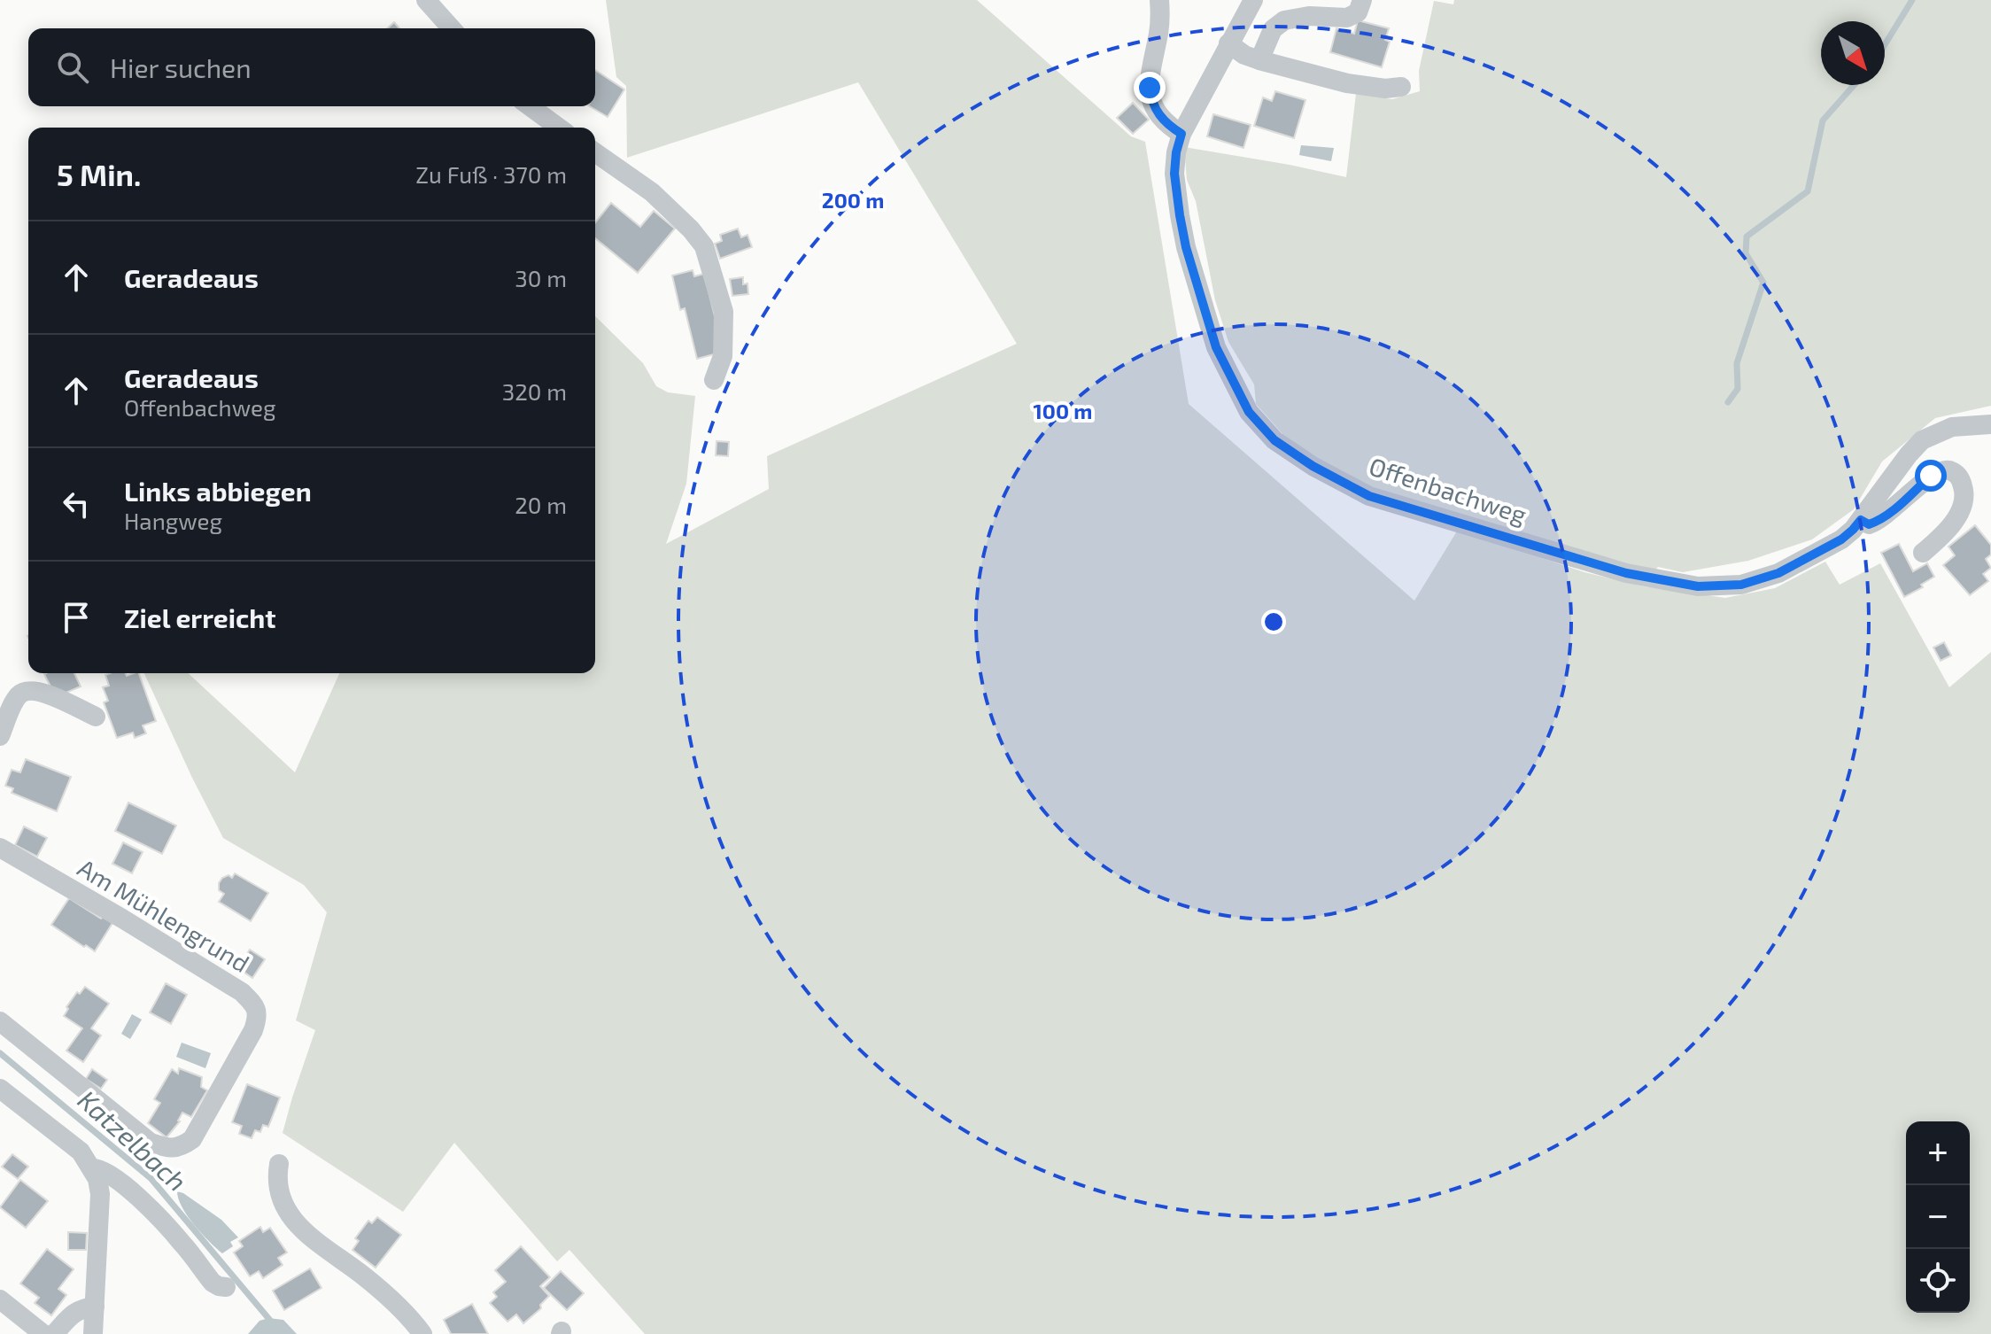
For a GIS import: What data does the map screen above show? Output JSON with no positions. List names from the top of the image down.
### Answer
{
  "streets": {
    "street": ["Offenbachweg", "Am Mühlengrund"]
  },
  "water": ["Katzelbach"],
  "north": "bottom right",
  "page": {
    "search": "Hier suchen",
    "heading": ["5 Min.", "Zu Fuß · 370 m"],
    "list": [
      ["Geradeaus", "30 m"],
      ["Geradeaus", "Offenbachweg", "320 m"],
      ["Links abbiegen", "Hangweg", "20 m"],
      "Ziel erreicht"
    ],
    "map_buttons": ["+", "−"]
  },
  "rings": ["200 m", "100 m"]
}
